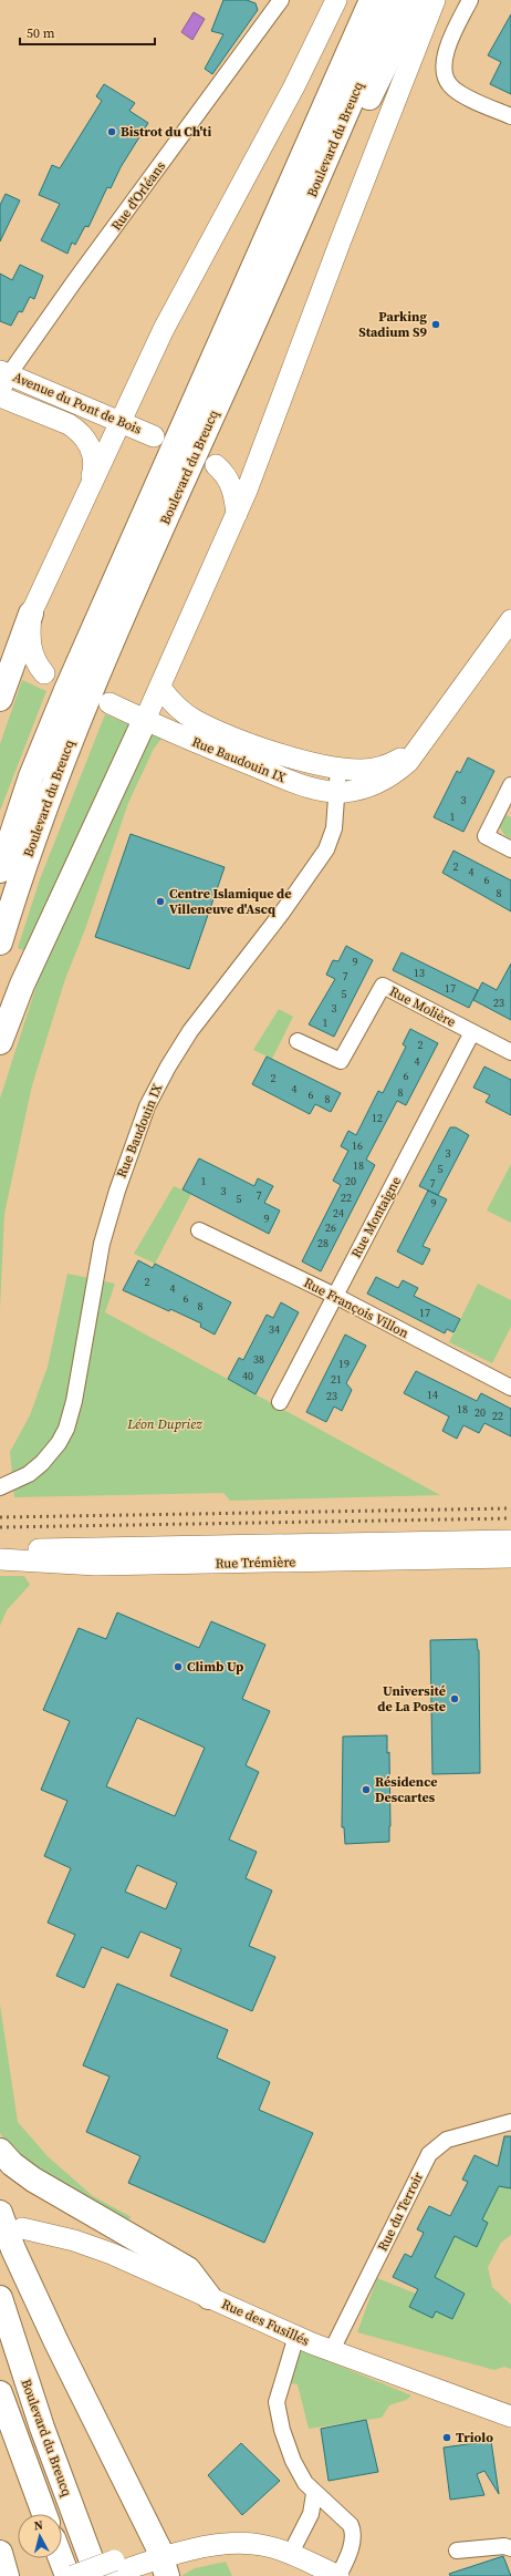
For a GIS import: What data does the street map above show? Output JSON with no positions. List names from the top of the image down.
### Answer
{
  "streets": {
    "highway": ["Boulevard du Breucq"],
    "main road": [
      "Avenue du Pont de Bois",
      "Rue Baudouin IX",
      "Rue Trémière",
      "Rue des Fusillés"
    ],
    "street": [
      "Rue d'Orléans",
      "Rue Molière",
      "Rue Montaigne",
      "Rue François Villon",
      "Rue du Terroir"
    ]
  },
  "crossings": [
    ["Rue d'Orléans", "Avenue du Pont de Bois"],
    ["Rue Molière", "Rue Montaigne"],
    ["Rue Montaigne", "Rue François Villon"],
    ["Rue du Terroir", "Rue des Fusillés"]
  ],
  "parks": ["Léon Dupriez"],
  "places": [
    "Bistrot du Ch'ti",
    "Parking Stadium S9",
    "Centre Islamique de Villeneuve d'Ascq",
    "Climb Up",
    "Université de La Poste",
    "Résidence Descartes",
    "Triolo"
  ],
  "house_numbers": [
    "3",
    "1",
    "2",
    "4",
    "6",
    "8",
    "9",
    "13",
    "7",
    "17",
    "5",
    "23",
    "3",
    "1",
    "2",
    "4",
    "6",
    "2",
    "4",
    "8",
    "6",
    "8",
    "12",
    "16",
    "3",
    "18",
    "5",
    "1",
    "20",
    "7",
    "3",
    "7",
    "22",
    "5",
    "9",
    "24",
    "9",
    "26",
    "28",
    "2",
    "4",
    "6",
    "8",
    "17",
    "34",
    "38",
    "19",
    "40",
    "21",
    "14",
    "23",
    "18",
    "20",
    "22"
  ],
  "scale_bar": "50 m",
  "north": "top"
}
